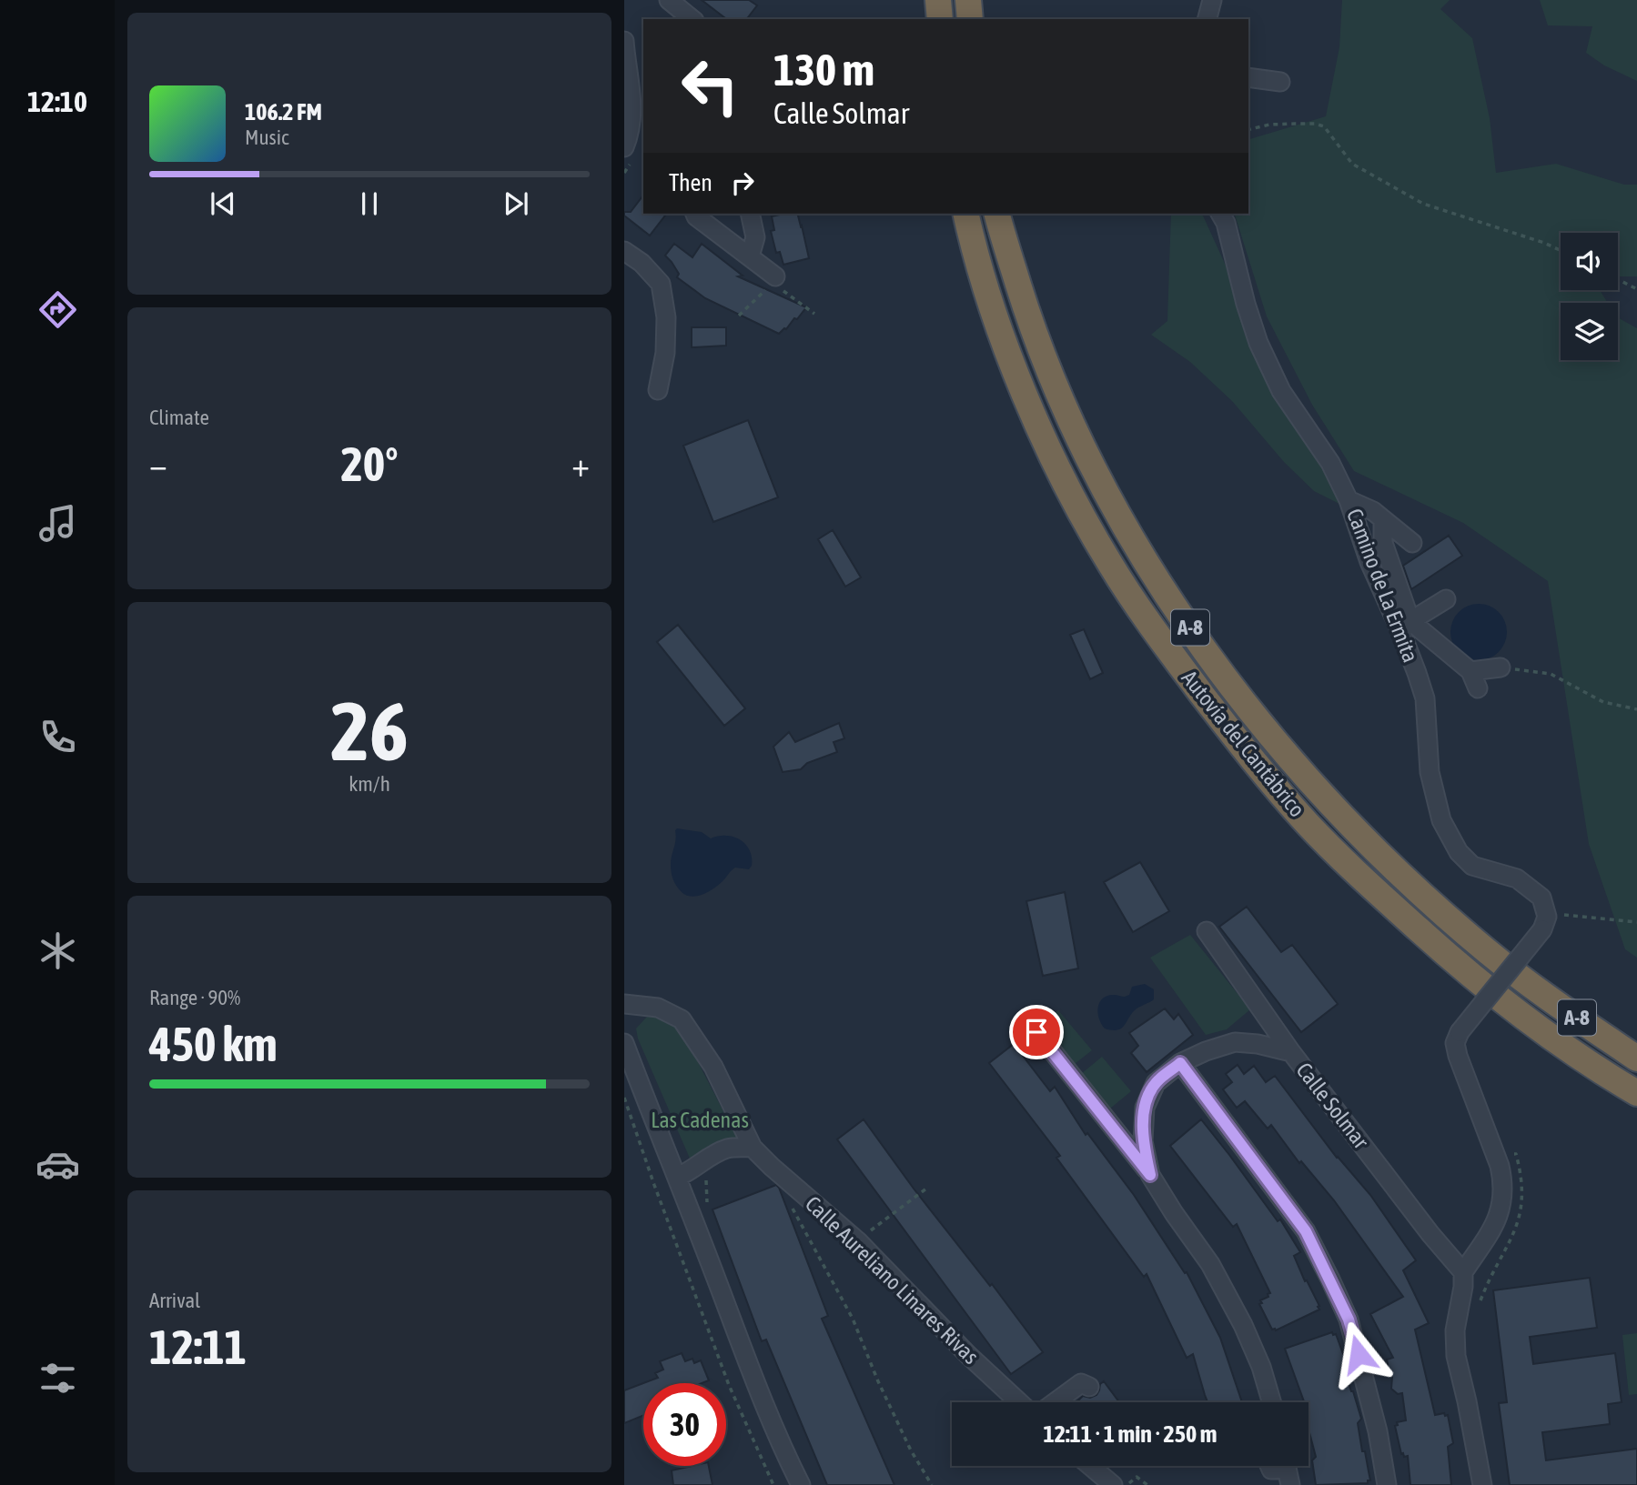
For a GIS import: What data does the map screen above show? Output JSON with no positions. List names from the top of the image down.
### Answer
{
  "streets": {
    "highway": ["A-8", "Autovía del Cantábrico"],
    "street": ["Camino de La Ermita", "Calle Solmar", "Calle Aureliano Linares Rivas"]
  },
  "parks": ["Las Cadenas"],
  "page": {
    "tabs": "12:10",
    "turn": ["130 m", "Calle Solmar"],
    "song": ["106.2 FM", "Music"],
    "then": "Then",
    "tile": [
      "Climate",
      ["26", "km/h"],
      ["Range · 90%", "450 km"],
      ["Arrival", "12:11"]
    ],
    "heat": ["−", "20°", "+"],
    "limit": "30",
    "trip": "12:11 · 1 min · 250 m"
  }
}
